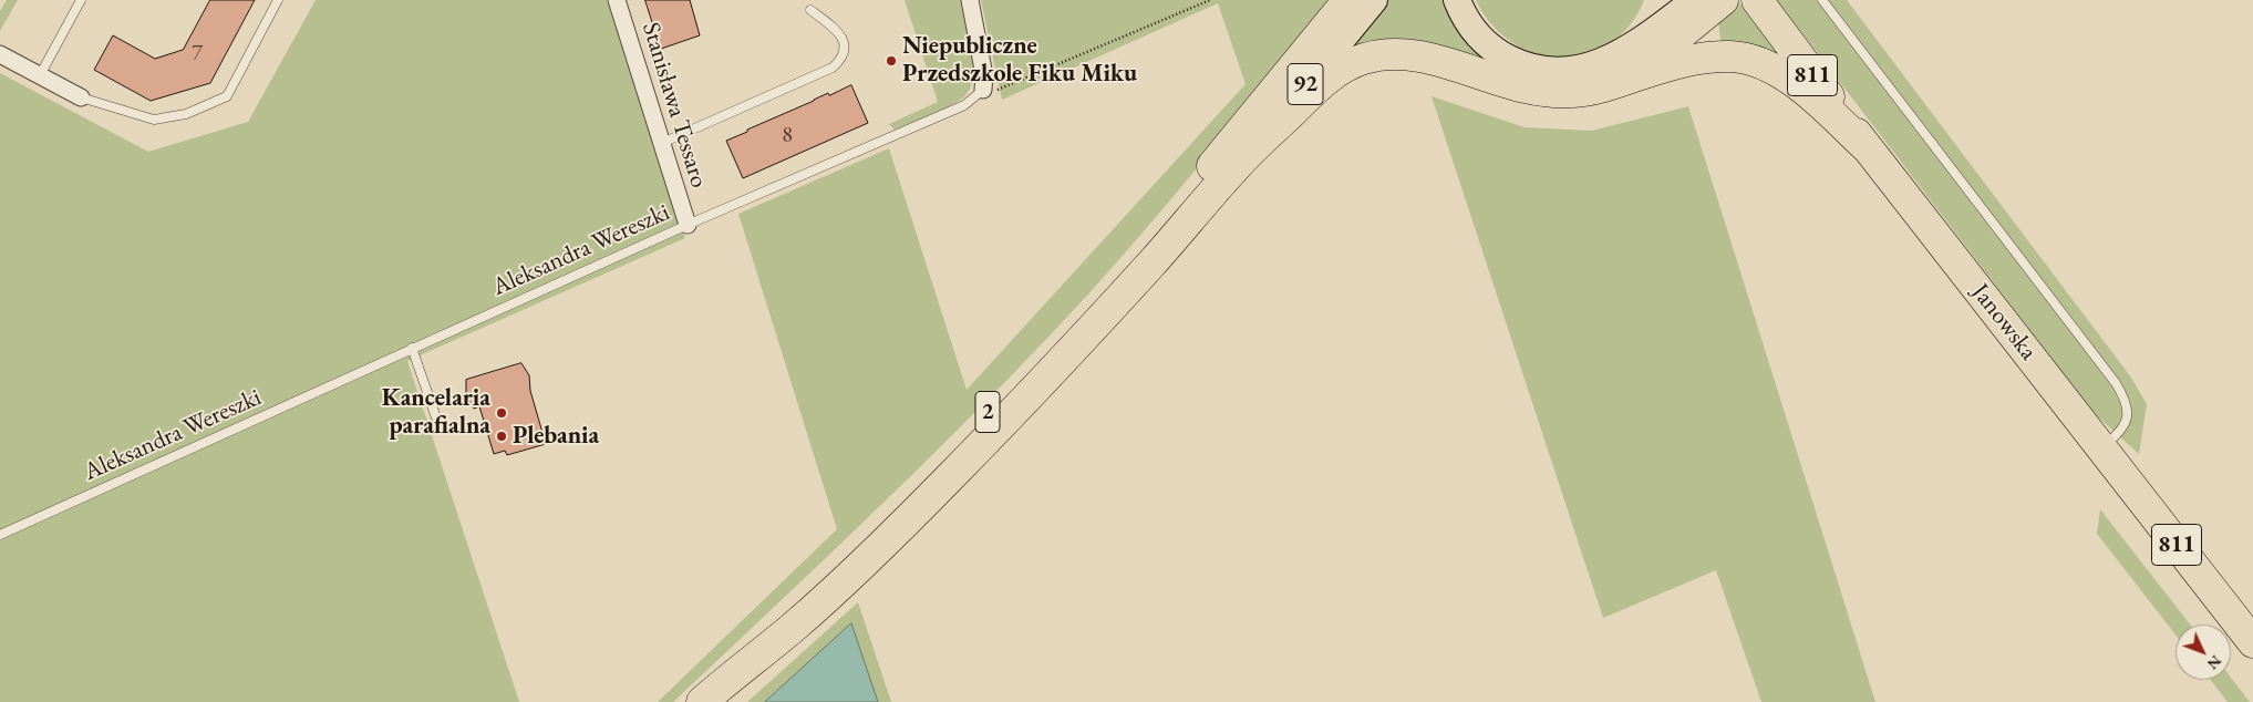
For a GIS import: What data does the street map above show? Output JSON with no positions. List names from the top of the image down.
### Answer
{
  "streets": {
    "highway": ["811", "Janowska", "2"],
    "main road": ["92"],
    "street": ["Stanisława Tessaro"],
    "lane": ["Aleksandra Wereszki"]
  },
  "crossings": [
    ["92", "2"],
    ["Stanisława Tessaro", "Aleksandra Wereszki"]
  ],
  "places": ["Niepubliczne Przedszkole Fiku Miku", "Kancelaria parafialna", "Plebania"],
  "house_numbers": ["7", "8"],
  "north": "bottom right"
}
